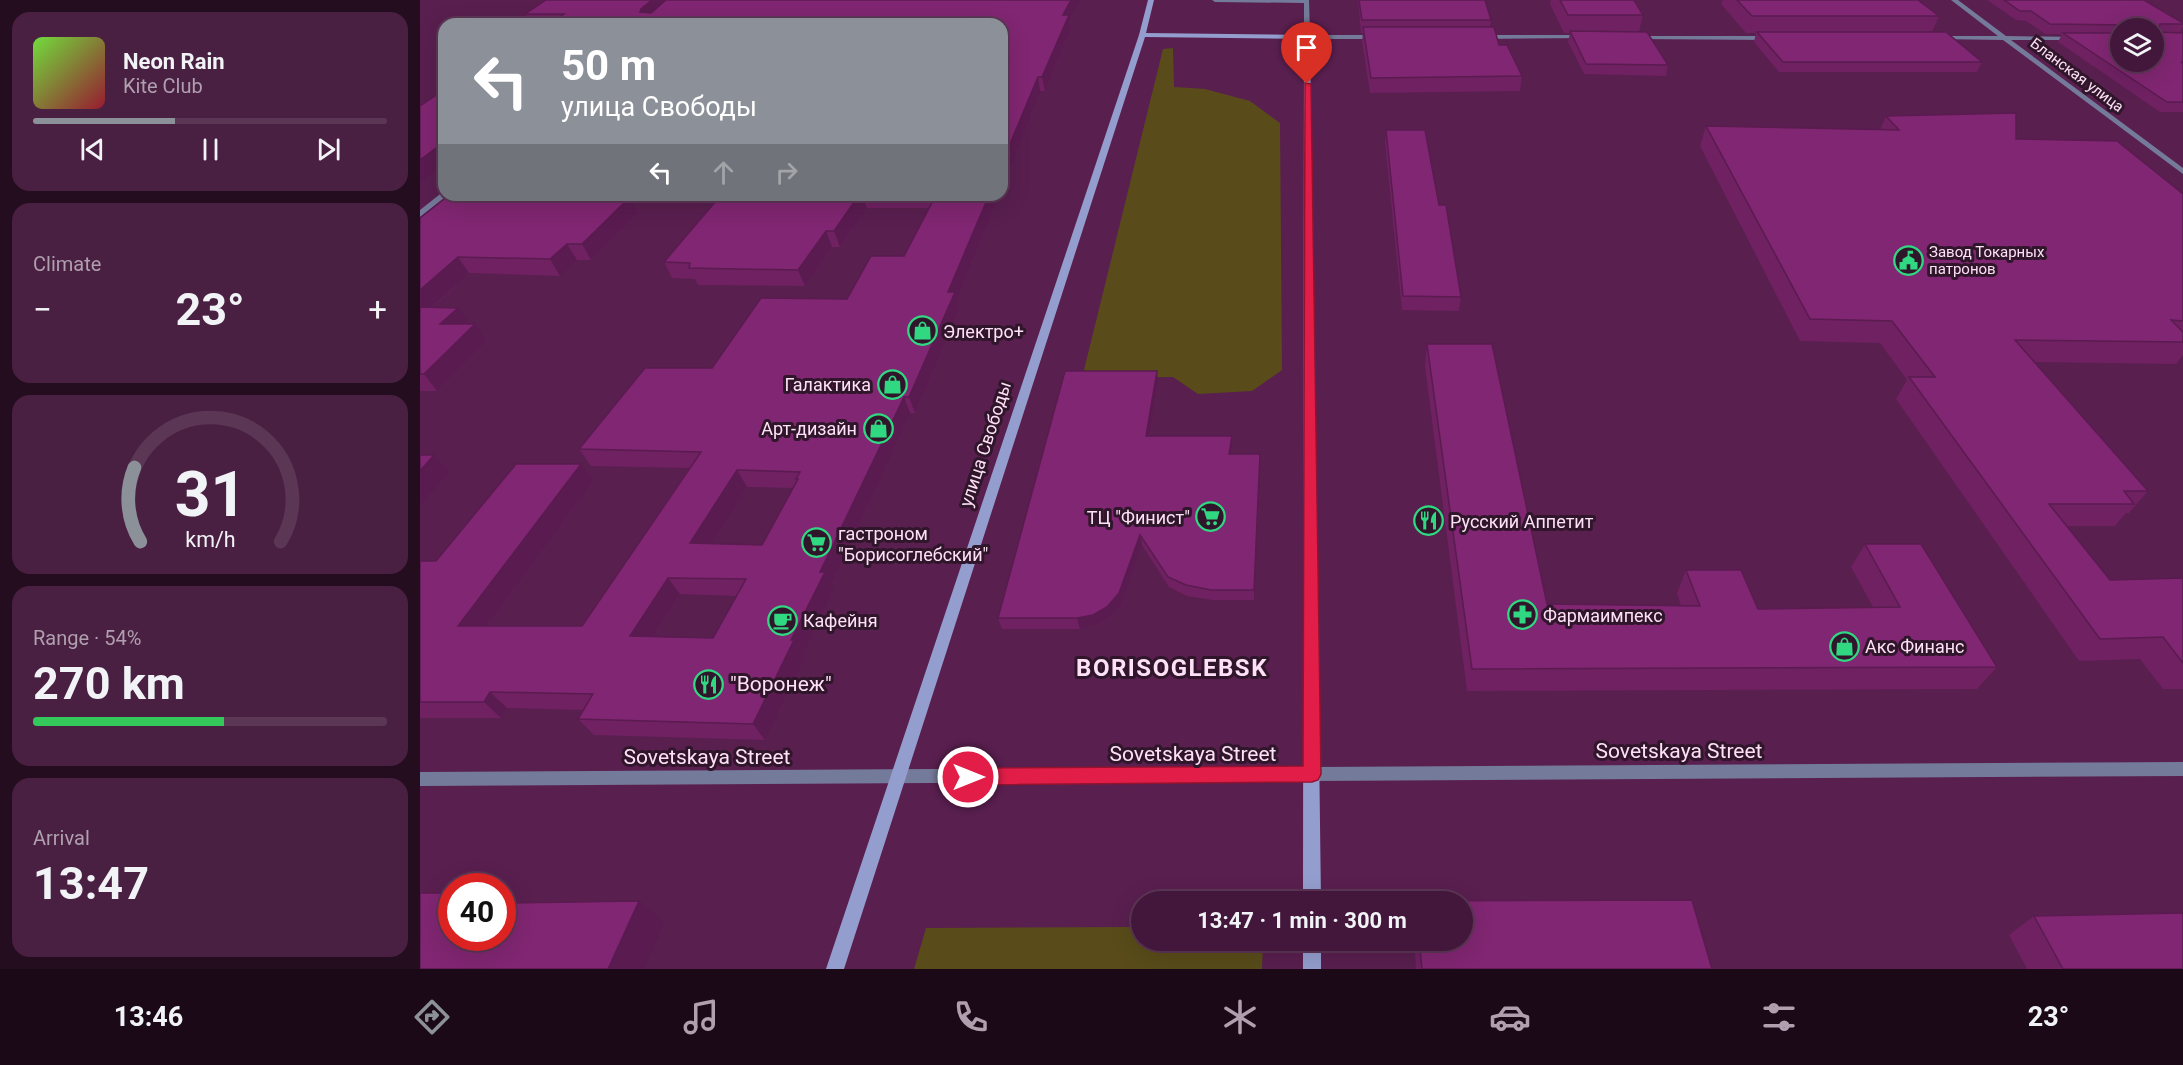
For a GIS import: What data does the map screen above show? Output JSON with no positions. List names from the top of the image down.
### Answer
{
  "streets": {
    "main road": ["улица Свободы"],
    "street": ["Бланская улица", "Sovetskaya Street"]
  },
  "crossings": [
    ["улица Свободы", "Sovetskaya Street"]
  ],
  "districts": ["BORISOGLEBSK"],
  "places": {
    "public building": ["Завод Токарных патронов"],
    "shop": [
      "Электро+",
      "Галактика",
      "Арт-дизайн",
      "Акс Финанс"
    ],
    "supermarket": ["ТЦ \"Финист\"", "гастроном \"Борисоглебский\""],
    "restaurant": ["Русский Аппетит", "\"Воронеж\""],
    "pharmacy": ["Фармаимпекс"],
    "cafe": ["Кафейня"]
  },
  "page": {
    "turn": ["50 m", "улица Свободы"],
    "song": ["Neon Rain", "Kite Club"],
    "tile": [
      "Climate",
      ["Range · 54%", "270 km"],
      ["Arrival", "13:47"]
    ],
    "heat": ["−", "23°", "+"],
    "limit": "40",
    "trip": "13:47 · 1 min · 300 m",
    "tabs": ["13:46", "23°"],
    "gauge": ["31", "km/h"]
  }
}
